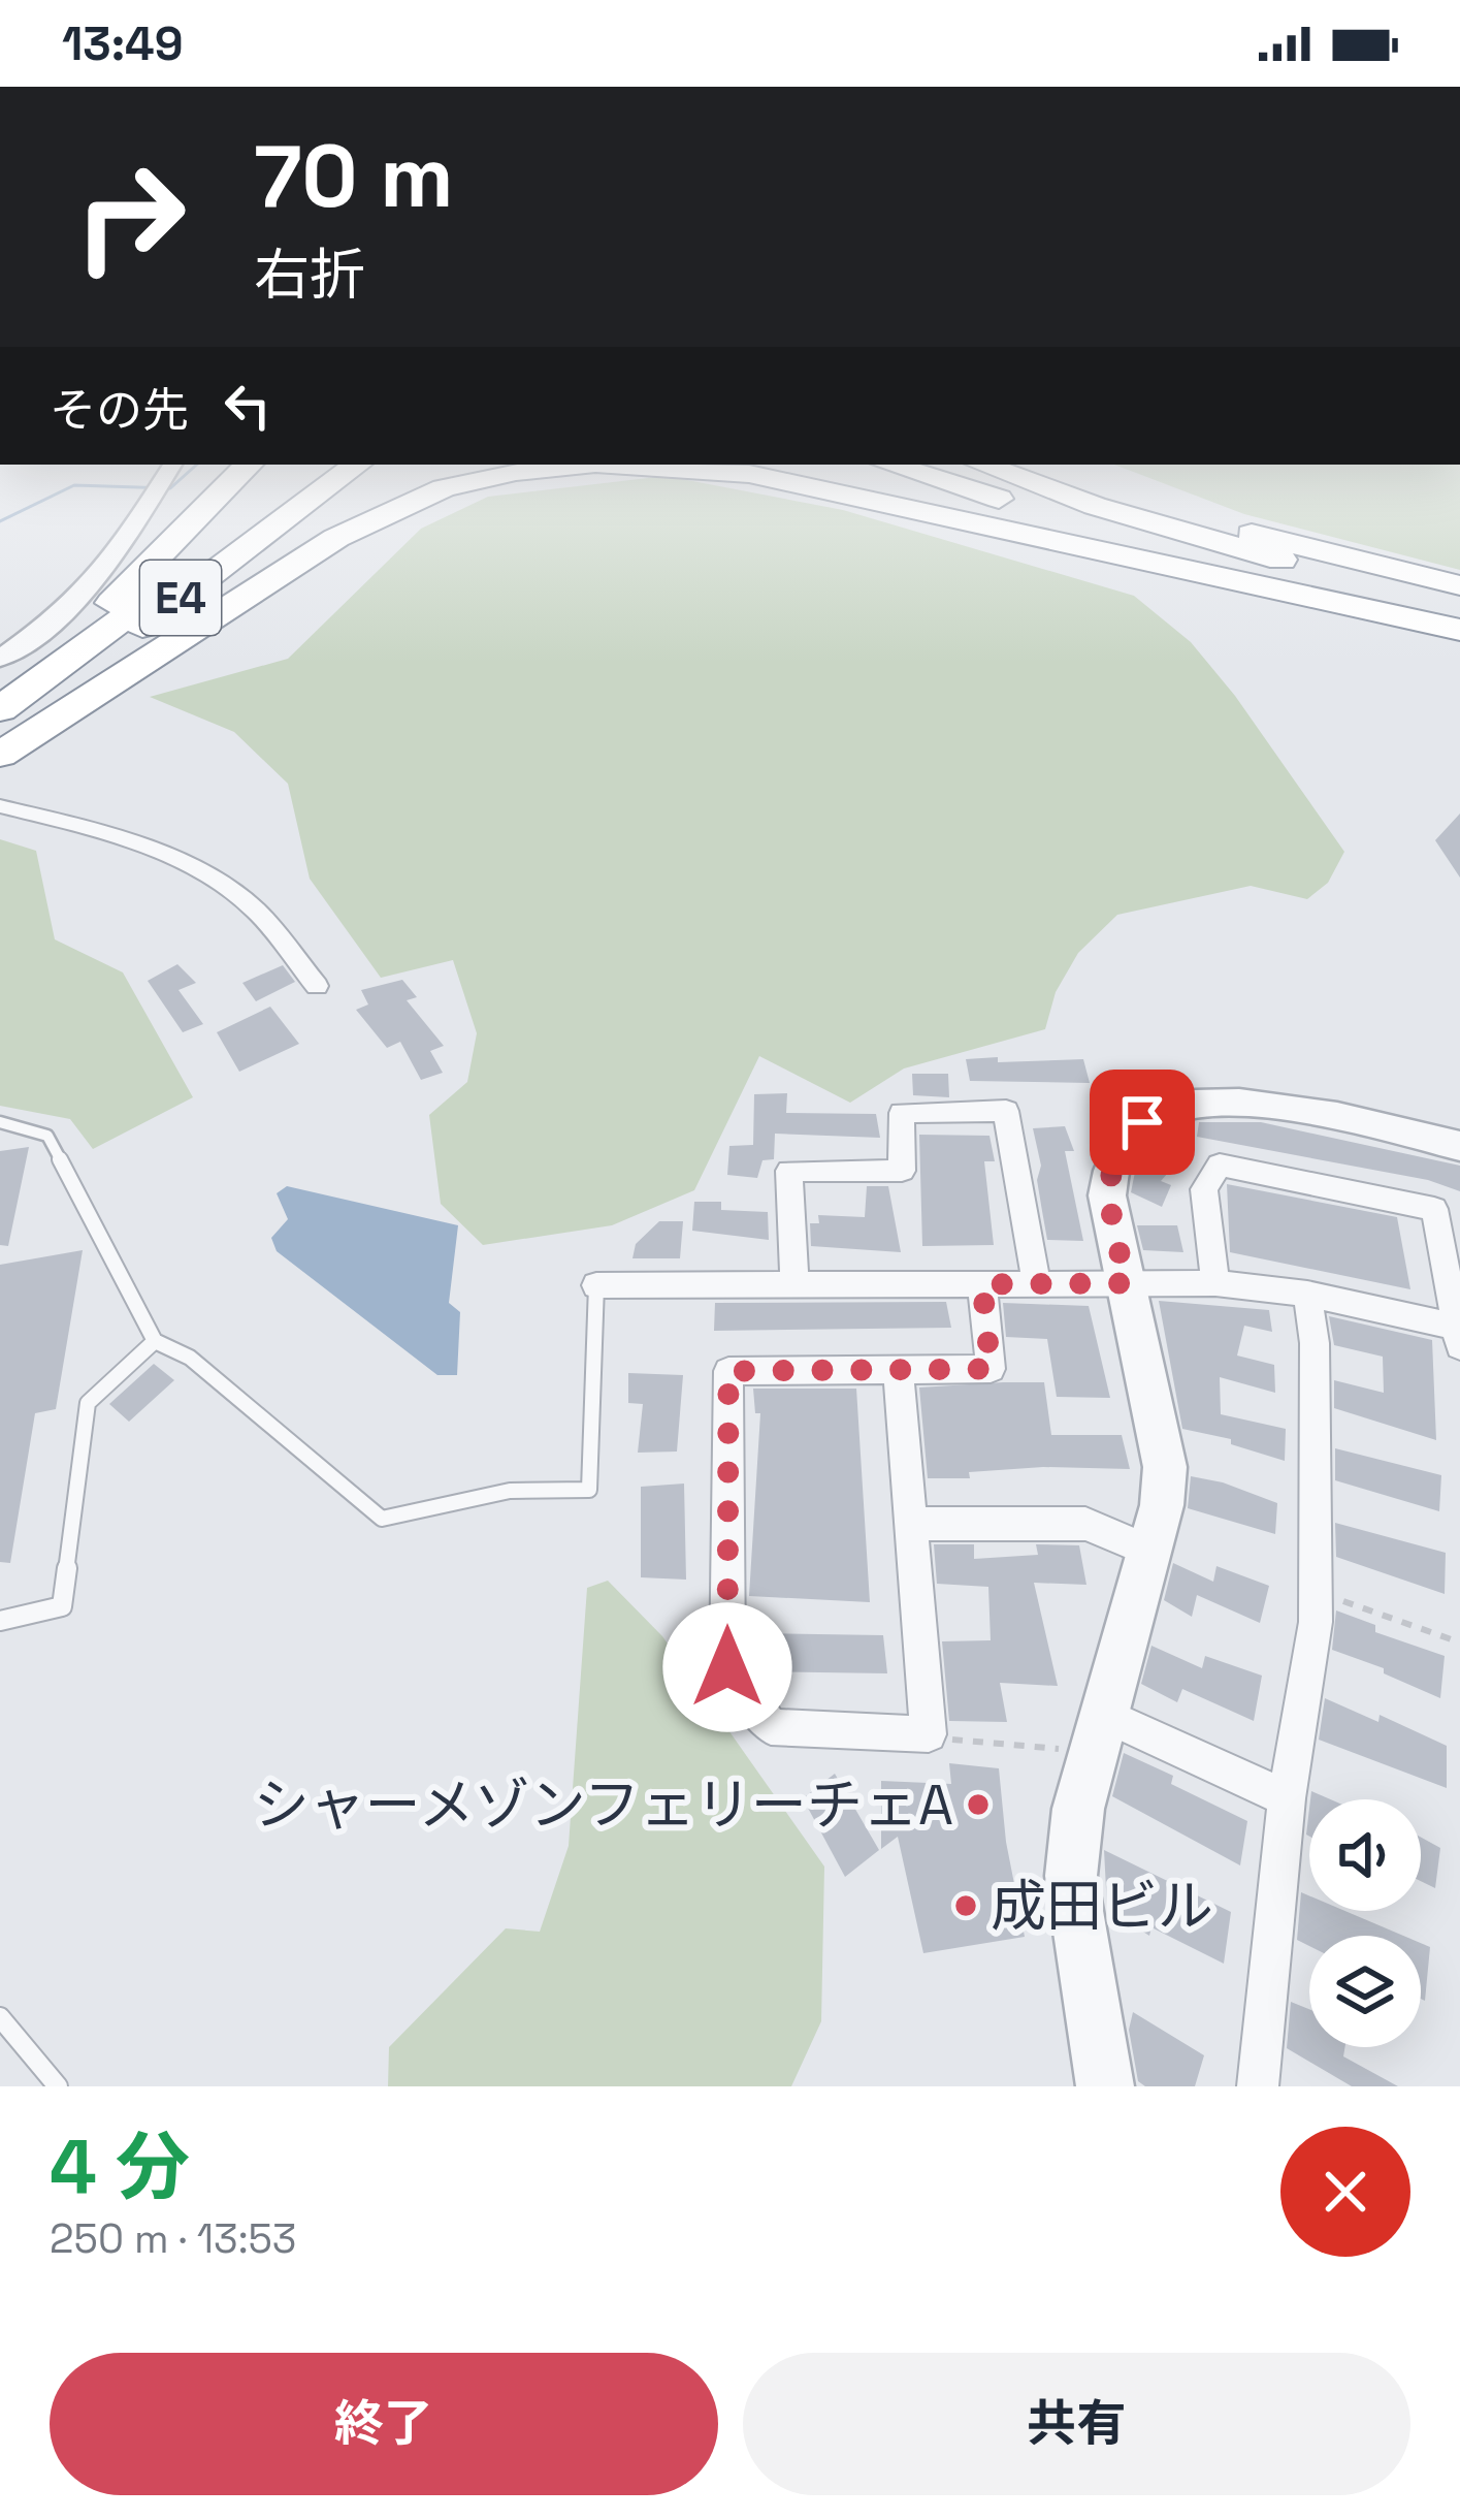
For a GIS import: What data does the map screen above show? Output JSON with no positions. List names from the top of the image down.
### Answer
{
  "streets": {
    "highway": ["E4"]
  },
  "places": ["シャーメゾンフェリーチェA", "成田ビル"],
  "page": {
    "status": "13:49",
    "turn": ["70 m", "右折"],
    "then": "その先",
    "heading": ["4 分", "250 m · 13:53"],
    "buttons": ["終了", "共有"]
  }
}
